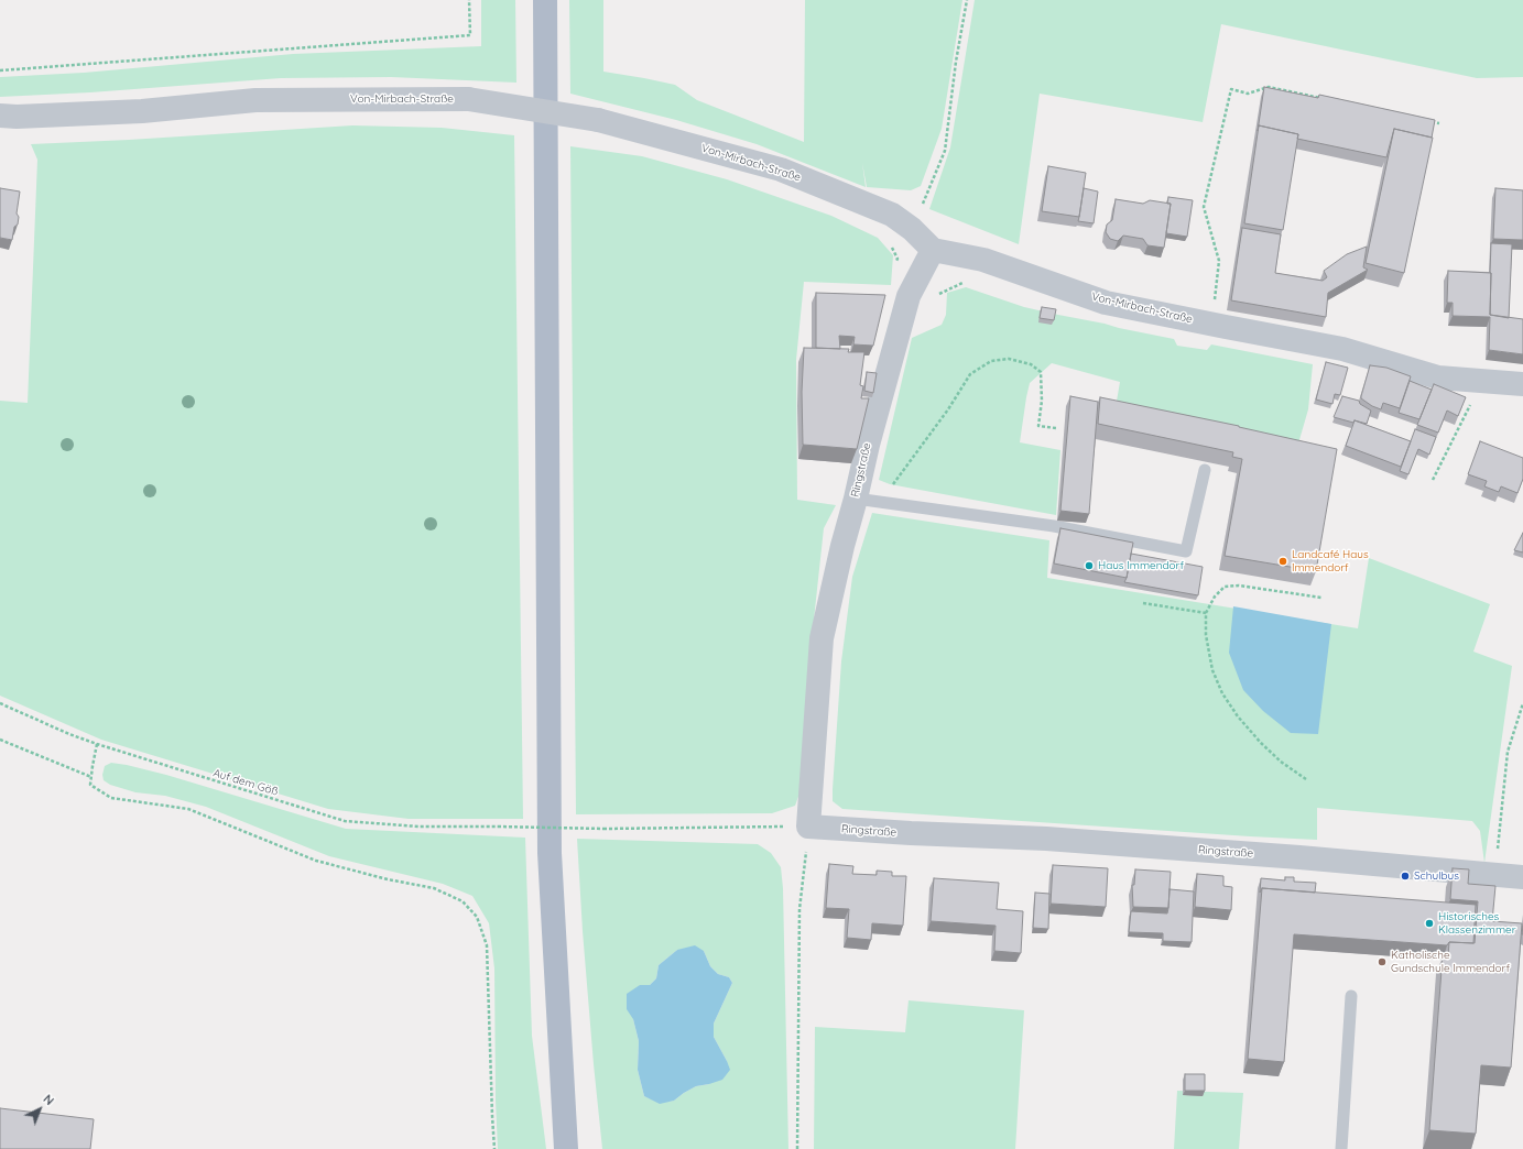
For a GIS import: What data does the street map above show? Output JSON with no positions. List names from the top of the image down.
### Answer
{
  "streets": {
    "street": ["Von-Mirbach-Straße", "Ringstraße"],
    "path": ["Auf dem Göß"]
  },
  "crossings": [
    ["Von-Mirbach-Straße", "Ringstraße"],
    ["Ringstraße", "Auf dem Göß"]
  ],
  "places": [
    "Landcafé Haus Immendorf",
    "Haus Immendorf",
    "Schulbus",
    "Historisches Klassenzimmer",
    "Katholische Gundschule Immendorf"
  ],
  "north": "top right"
}
